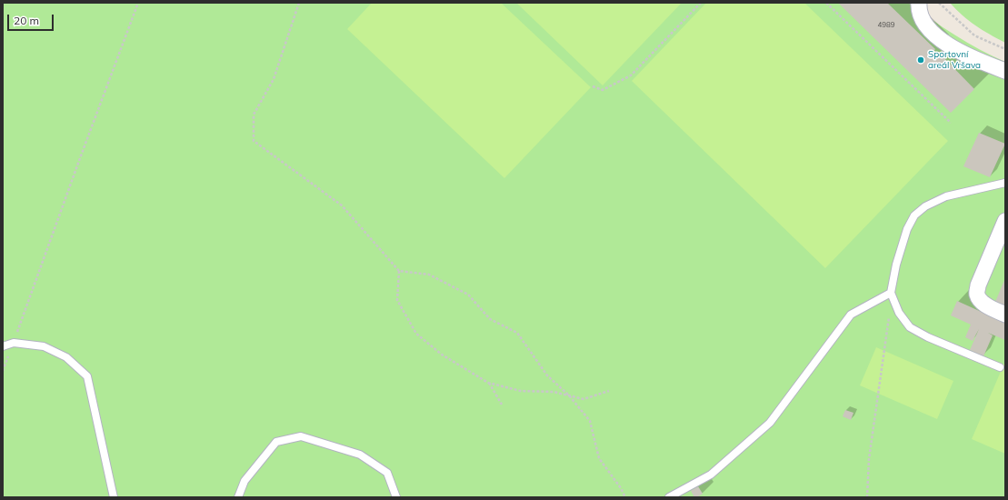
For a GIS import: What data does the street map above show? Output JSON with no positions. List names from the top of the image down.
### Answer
{
  "places": ["Sportovní areál Vršava"],
  "house_numbers": ["4989"],
  "scale_bar": "20 m"
}
